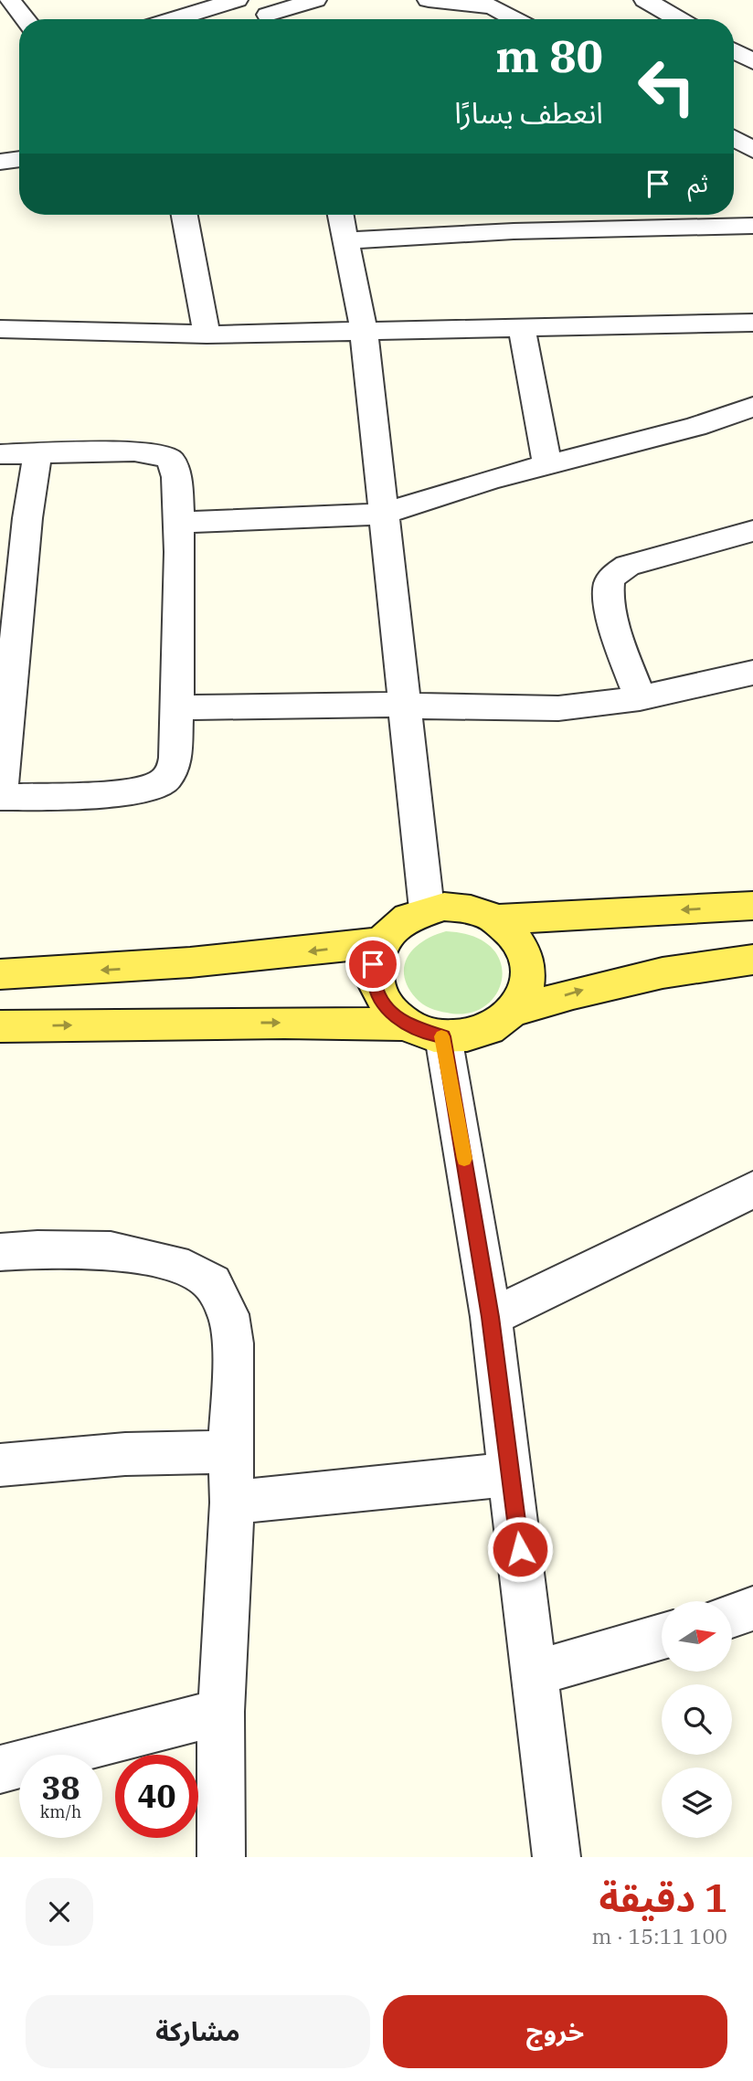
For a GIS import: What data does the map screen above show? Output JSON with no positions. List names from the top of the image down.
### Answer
{
  "north": "right",
  "page": {
    "turn": ["80 m", "انعطف يسارًا"],
    "then": "ثم",
    "speed": "38 km/h",
    "limit": "40",
    "heading": ["1 دقيقة", "100 m · 15:11"],
    "buttons": ["خروج", "مشاركة"]
  }
}
